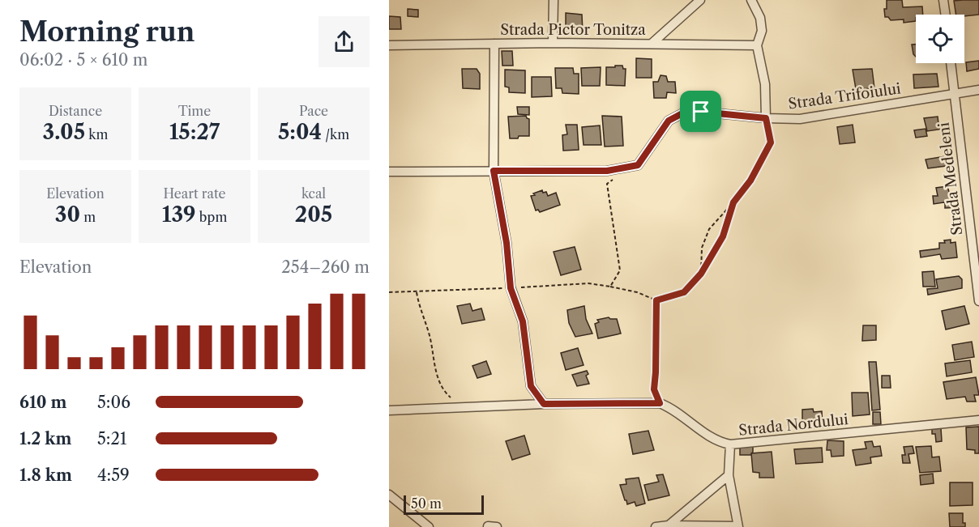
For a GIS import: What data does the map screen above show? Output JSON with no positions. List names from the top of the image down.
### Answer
{
  "streets": {
    "street": [
      "Strada Pictor Tonitza",
      "Strada Trifoiului",
      "Strada Medeleni",
      "Strada Nordului"
    ]
  },
  "crossings": [
    ["Strada Trifoiului", "Strada Medeleni"]
  ],
  "scale_bar": "50 m",
  "page": {
    "heading": ["Morning run", "06:02 · 5 × 610 m"],
    "stats": [
      ["Distance", "3.05 km"],
      ["Time", "15:27"],
      ["Pace", "5:04 /km"],
      ["Elevation", "30 m"],
      ["Heart rate", "139 bpm"],
      ["kcal", "205"]
    ],
    "chart": ["Elevation", "254–260 m"],
    "list": [
      {
        "name": "610 m",
        "note": "5:06"
      },
      {
        "name": "1.2 km",
        "note": "5:21"
      },
      {
        "name": "1.8 km",
        "note": "4:59"
      }
    ],
    "scale": "50 m"
  }
}
